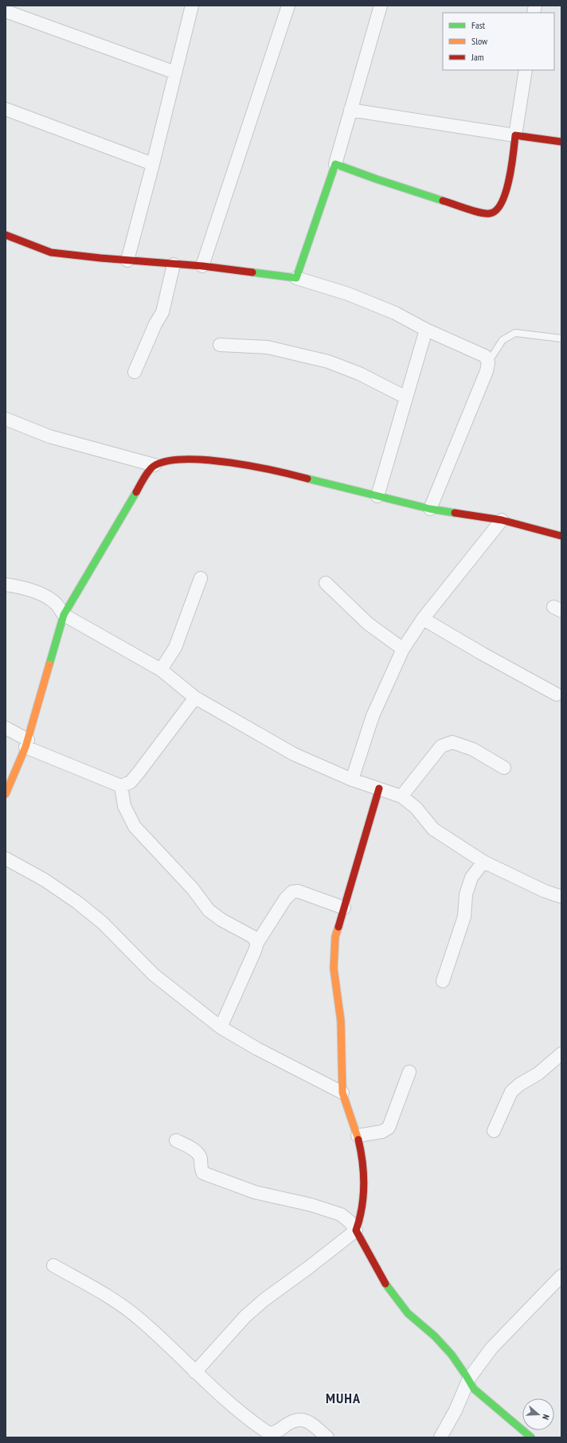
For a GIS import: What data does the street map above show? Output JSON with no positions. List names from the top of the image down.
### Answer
{
  "districts": ["MUHA"],
  "legend": ["Fast", "Slow", "Jam"],
  "north": "right"
}
